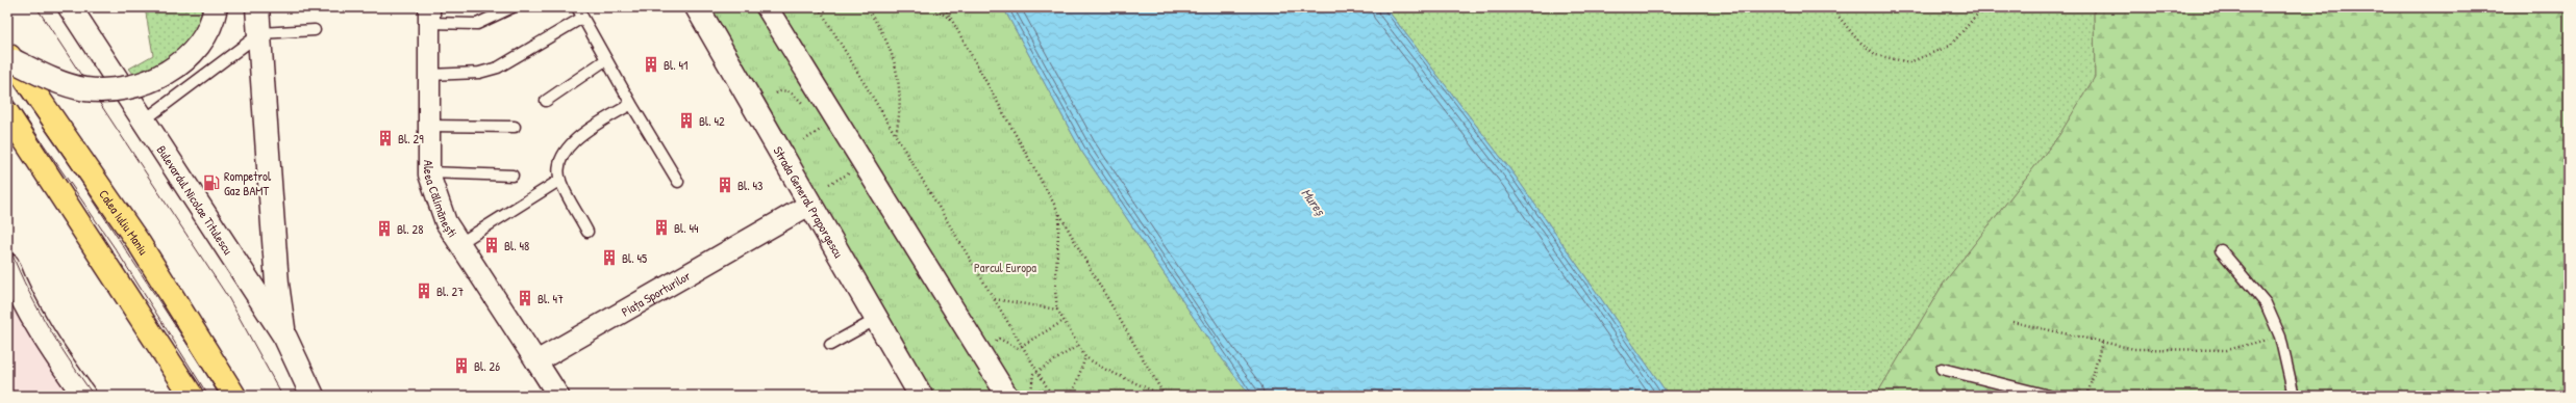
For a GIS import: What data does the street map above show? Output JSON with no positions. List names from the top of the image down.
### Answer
{
  "streets": {
    "main road": ["Calea Iuliu Maniu"],
    "street": [
      "Aleea Călimănești",
      "Bulevardul Nicolae Titulescu",
      "Strada General Praporgescu",
      "Piața Sporturilor"
    ]
  },
  "crossings": [
    ["Aleea Călimănești", "Piața Sporturilor"],
    ["Strada General Praporgescu", "Piața Sporturilor"]
  ],
  "water": ["Mureș"],
  "parks": ["Parcul Europa"],
  "places": {
    "building": [
      "Bl. 41",
      "Bl. 42",
      "Bl. 29",
      "Bl. 43",
      "Bl. 44",
      "Bl. 28",
      "Bl. 48",
      "Bl. 45",
      "Bl. 27",
      "Bl. 47",
      "Bl. 26"
    ],
    "fuel station": ["Rompetrol Gaz BAMT"]
  }
}
